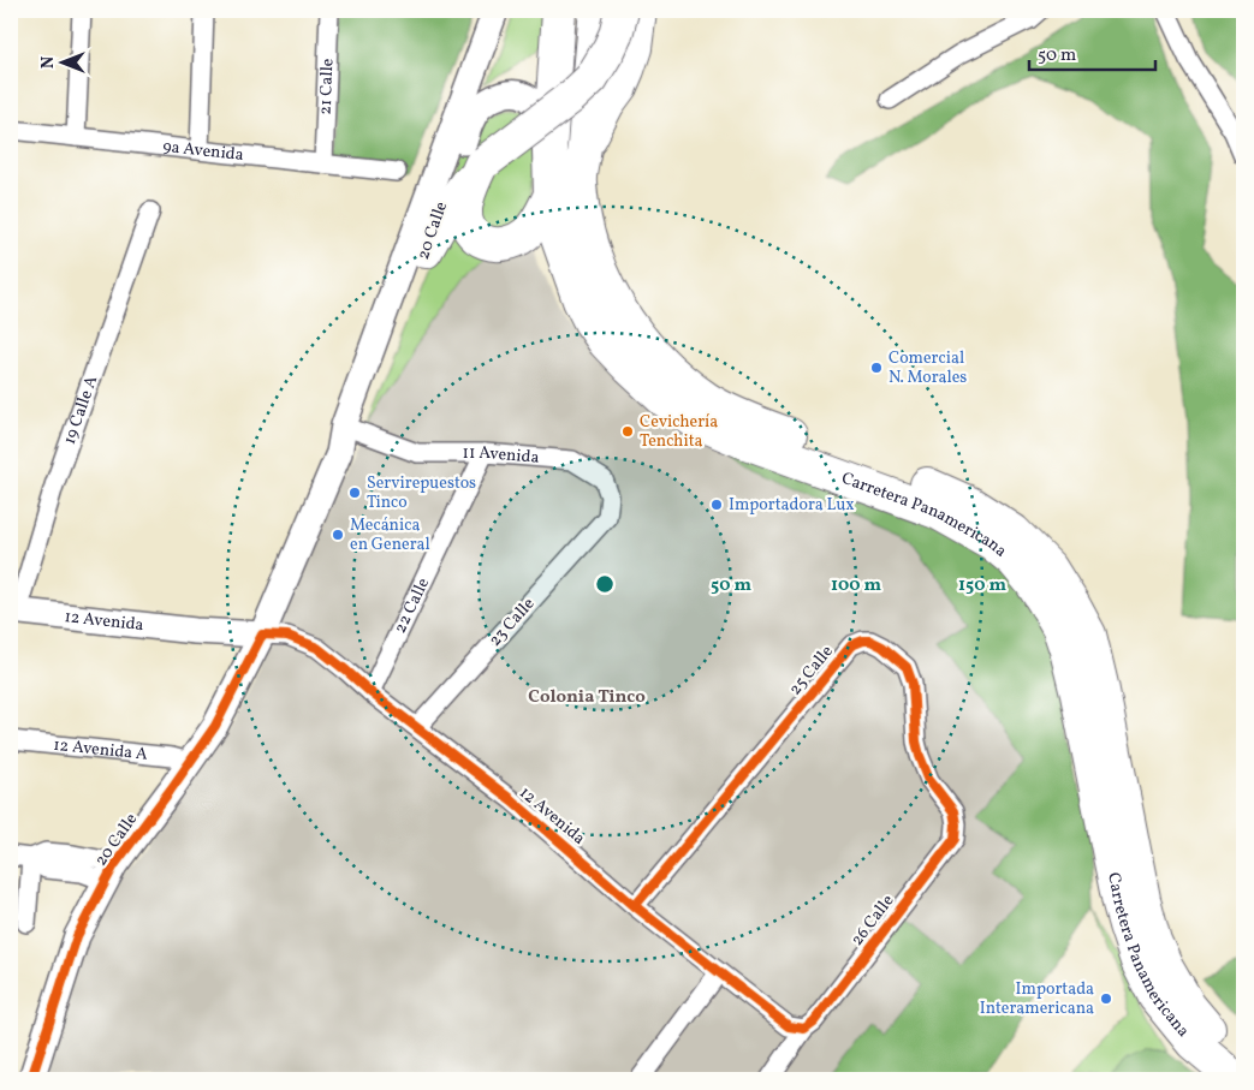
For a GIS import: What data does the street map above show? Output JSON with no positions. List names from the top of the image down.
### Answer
{
  "streets": {
    "highway": ["Carretera Panamericana"],
    "main road": ["20 Calle", "12 Avenida"],
    "street": [
      "21 Calle",
      "9a Avenida",
      "19 Calle A",
      "11 Avenida",
      "22 Calle",
      "23 Calle",
      "25 Calle",
      "12 Avenida A",
      "26 Calle"
    ]
  },
  "crossings": [
    ["21 Calle", "9a Avenida"],
    ["20 Calle", "11 Avenida"],
    ["20 Calle", "Carretera Panamericana"],
    ["20 Calle", "12 Avenida"],
    ["20 Calle", "12 Avenida A"],
    ["19 Calle A", "12 Avenida"],
    ["11 Avenida", "22 Calle"],
    ["11 Avenida", "23 Calle"],
    ["22 Calle", "12 Avenida"],
    ["12 Avenida", "23 Calle"],
    ["12 Avenida", "25 Calle"],
    ["12 Avenida", "26 Calle"],
    ["25 Calle", "26 Calle"]
  ],
  "districts": ["Colonia Tinco"],
  "places": [
    "Comercial N. Morales",
    "Cevichería Tenchita",
    "Servirepuestos Tinco",
    "Importadora Lux",
    "Mecánica en General",
    "Importada Interamericana"
  ],
  "scale_bar": "50 m",
  "north": "left",
  "rings": ["50 m", "100 m", "150 m"]
}
